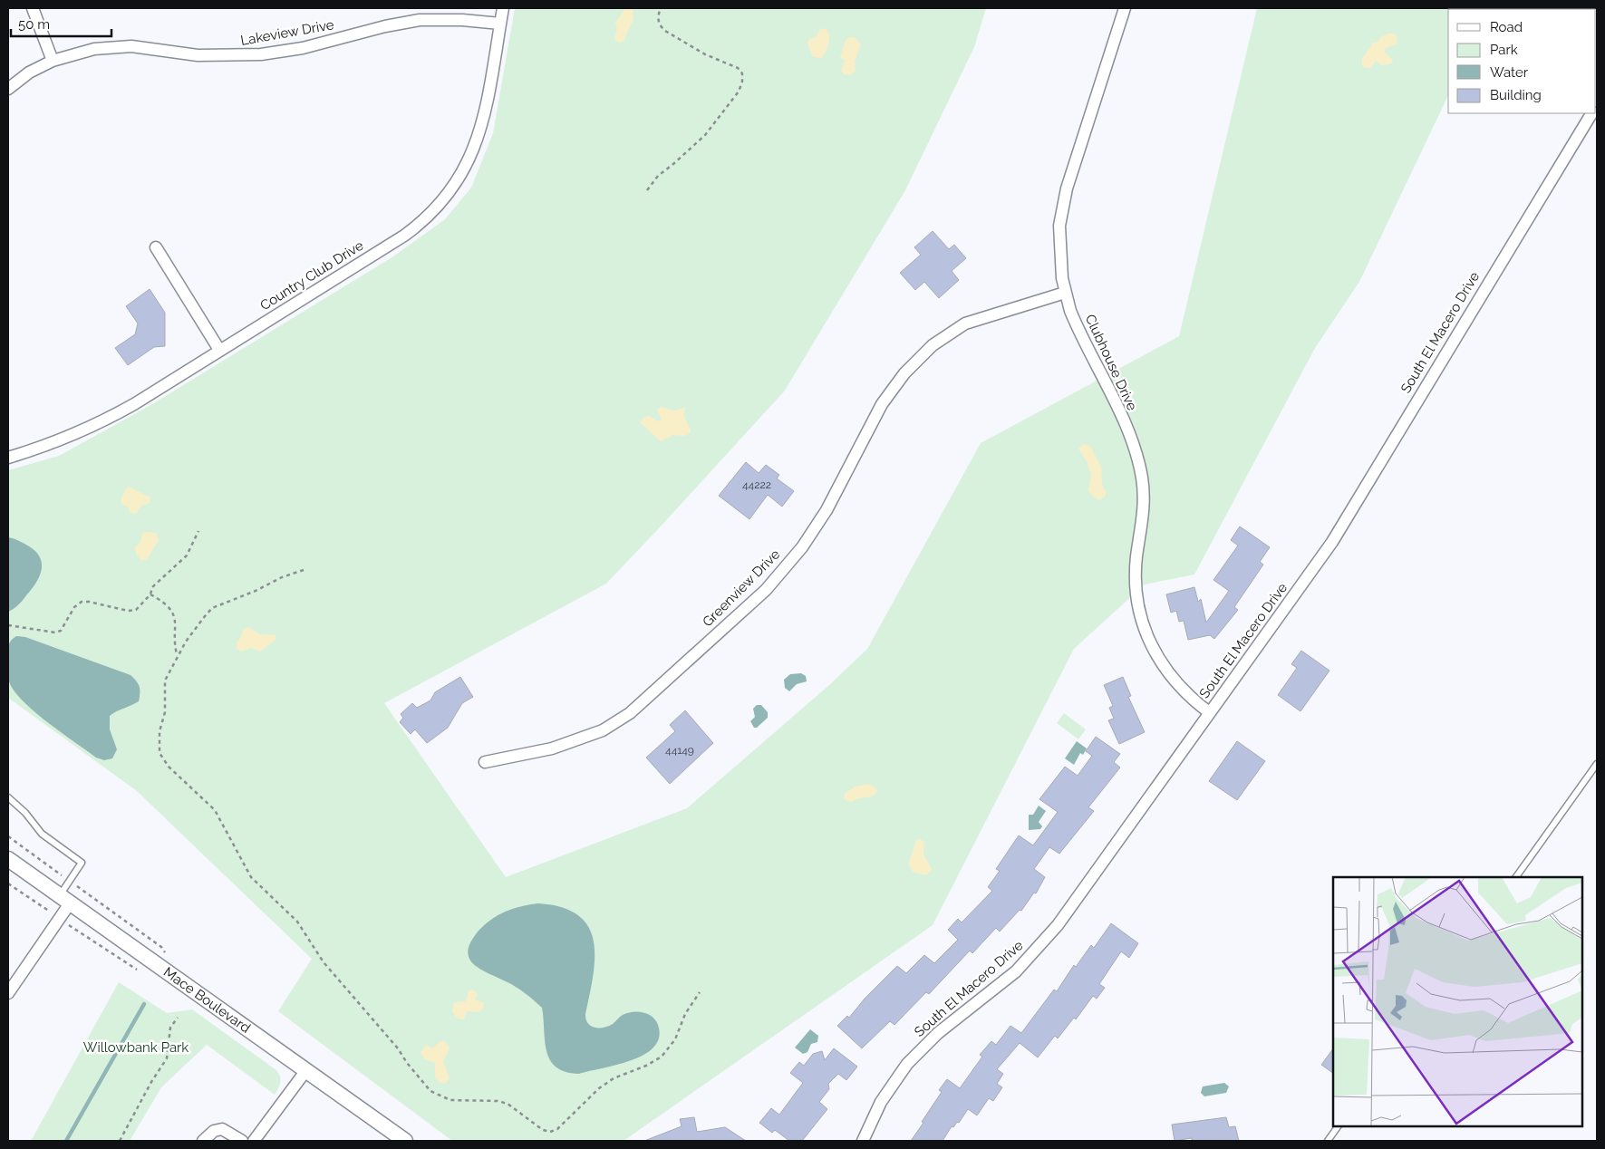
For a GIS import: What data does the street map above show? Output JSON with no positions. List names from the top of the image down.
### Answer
{
  "streets": {
    "street": [
      "Lakeview Drive",
      "Country Club Drive",
      "South El Macero Drive",
      "Clubhouse Drive",
      "Greenview Drive",
      "Mace Boulevard"
    ]
  },
  "crossings": [
    ["Lakeview Drive", "Country Club Drive"],
    ["South El Macero Drive", "Clubhouse Drive"],
    ["Clubhouse Drive", "Greenview Drive"]
  ],
  "parks": ["Willowbank Park"],
  "house_numbers": ["44222", "44149"],
  "legend": [
    "Road",
    "Park",
    "Water",
    "Building"
  ],
  "scale_bar": "50 m"
}
